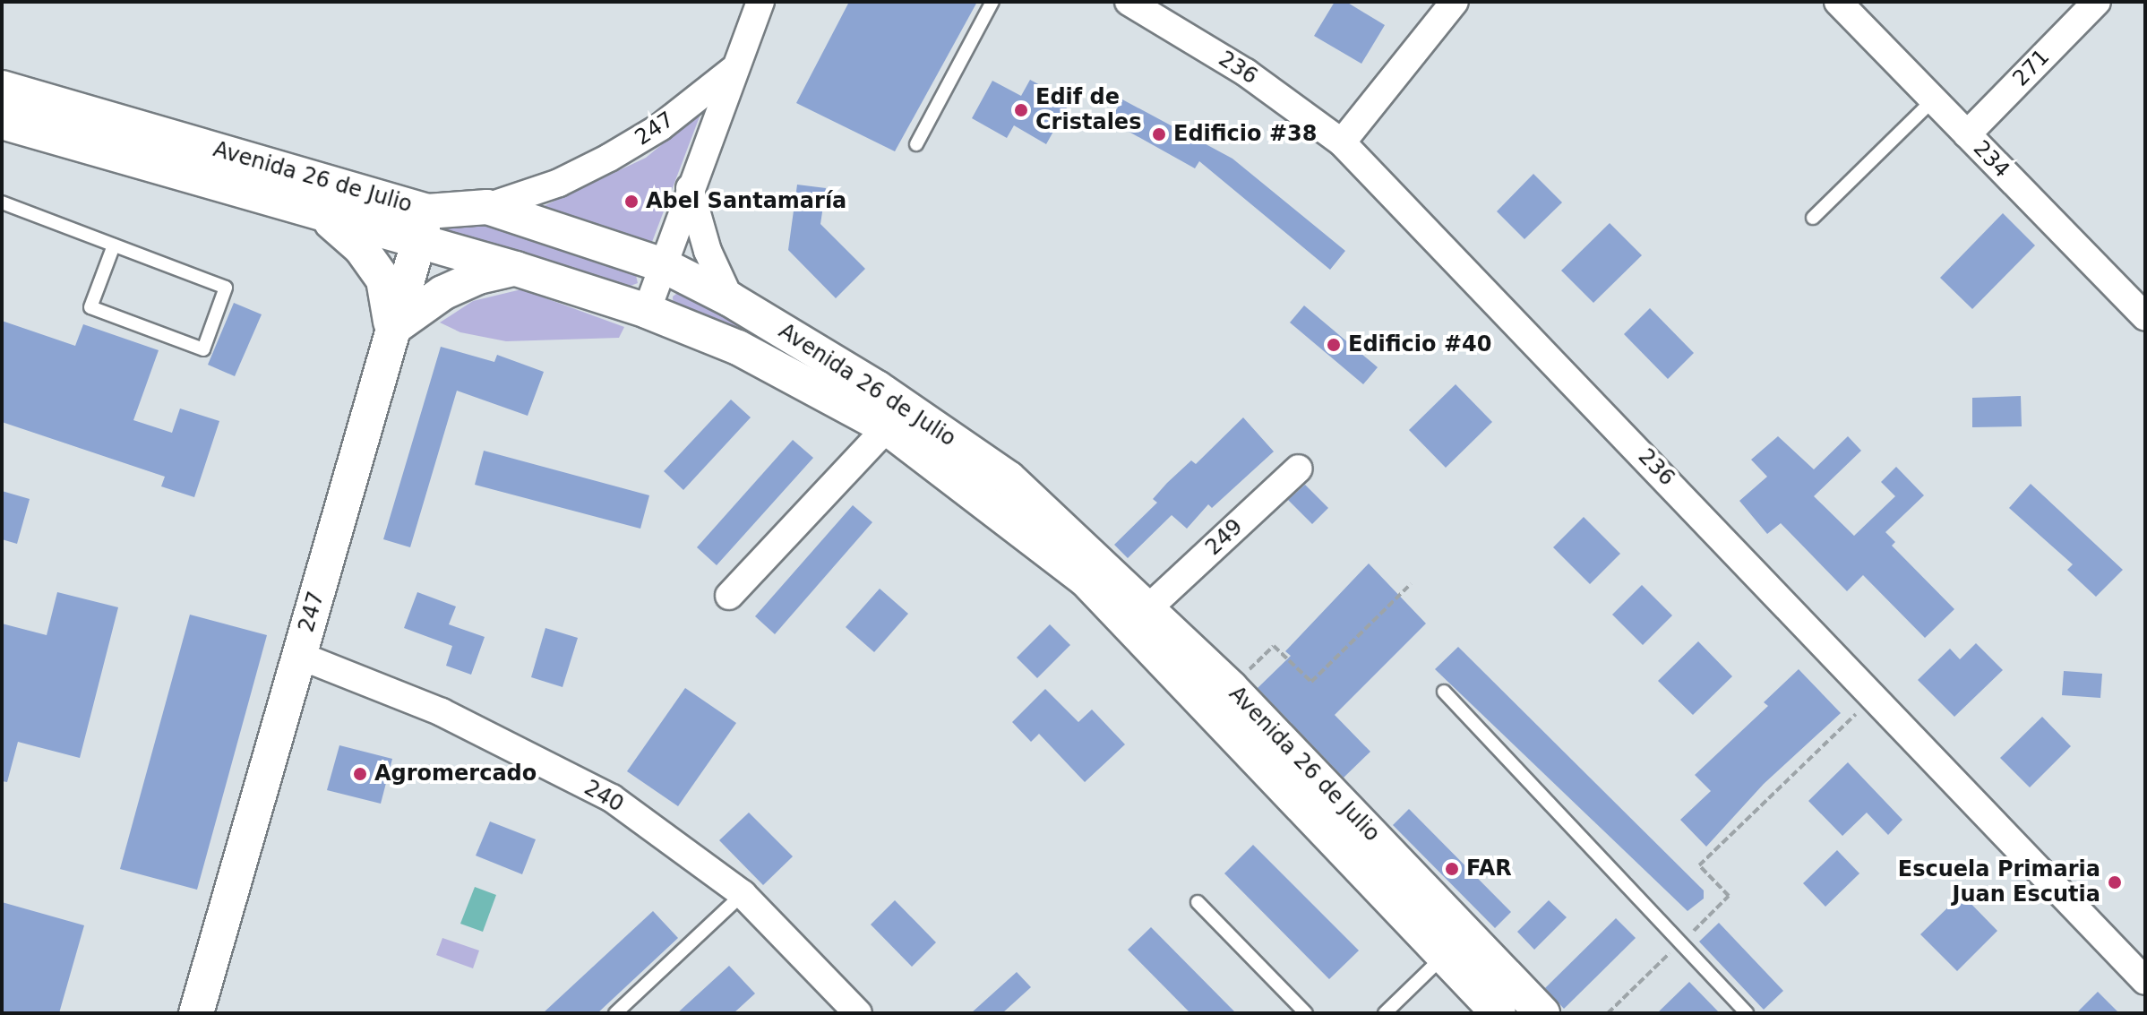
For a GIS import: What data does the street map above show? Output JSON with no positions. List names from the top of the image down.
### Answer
{
  "streets": {
    "street": [
      "236",
      "271",
      "247",
      "234",
      "Avenida 26 de Julio",
      "249",
      "240"
    ]
  },
  "crossings": [
    ["271", "234"],
    ["247", "Avenida 26 de Julio"],
    ["247", "240"],
    ["Avenida 26 de Julio", "249"]
  ],
  "places": [
    "Edif de Cristales",
    "Edificio #38",
    "Abel Santamaría",
    "Edificio #40",
    "Agromercado",
    "FAR",
    "Escuela Primaria Juan Escutia"
  ]
}
